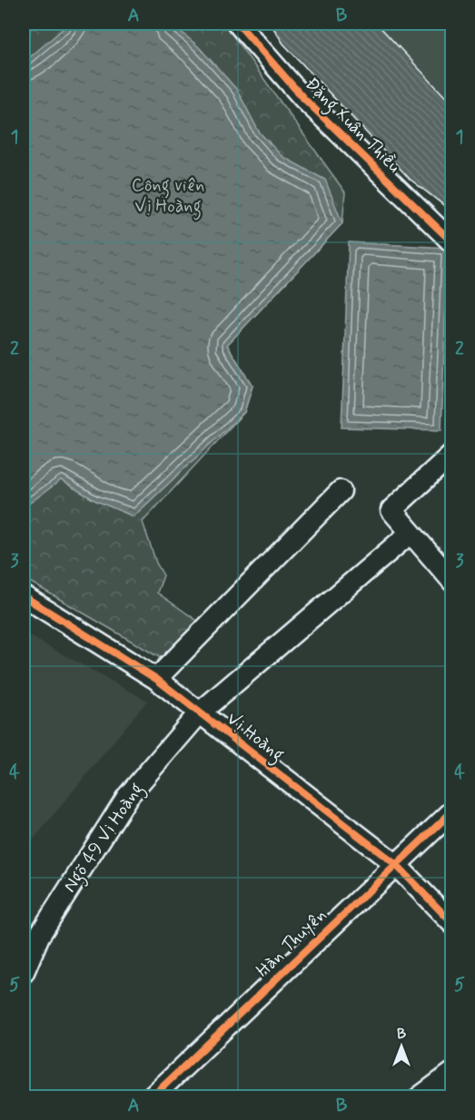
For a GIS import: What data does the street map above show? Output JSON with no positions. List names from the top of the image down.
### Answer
{
  "streets": {
    "street": [
      "Đặng Xuân Thiều",
      "Vị Hoàng",
      "Ngõ 49 Vị Hoàng",
      "Hàn Thuyên"
    ]
  },
  "crossings": [
    ["Vị Hoàng", "Ngõ 49 Vị Hoàng"],
    ["Vị Hoàng", "Hàn Thuyên"]
  ],
  "parks": ["Công viên Vị Hoàng"],
  "north": "top",
  "grid": {
    "columns": ["A", "B"],
    "rows": [
      "1",
      "2",
      "3",
      "4",
      "5"
    ]
  }
}
